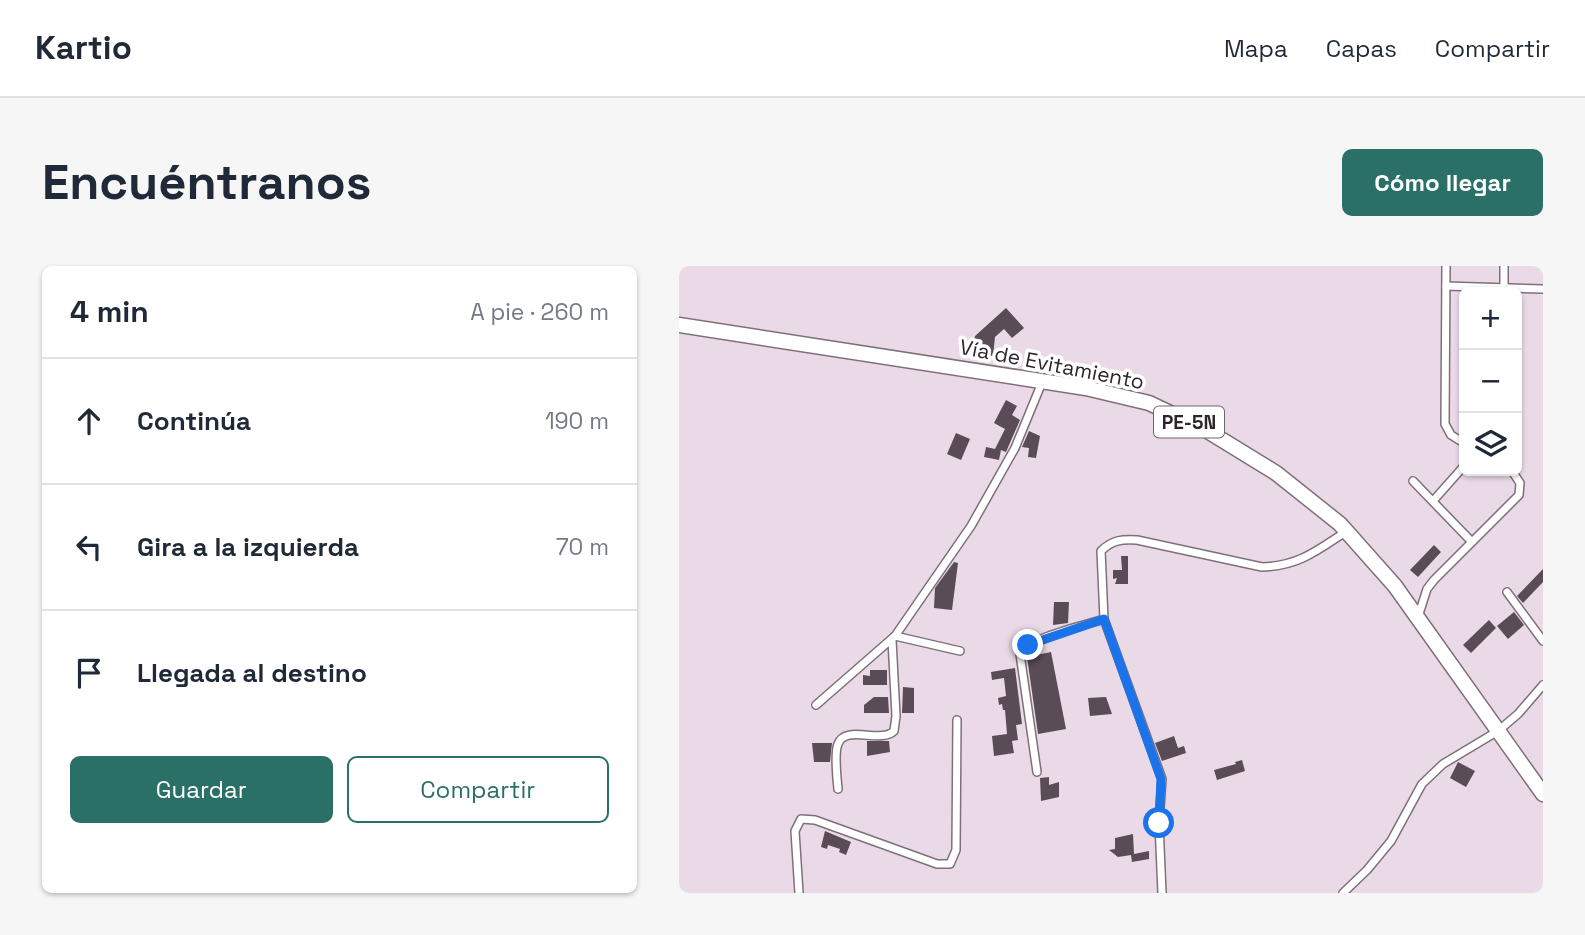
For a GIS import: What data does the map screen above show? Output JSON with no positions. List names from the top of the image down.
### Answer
{
  "streets": {
    "highway": ["Vía de Evitamiento", "PE-5N"]
  },
  "page": {
    "header": "Kartio",
    "nav": ["Mapa", "Capas", "Compartir"],
    "buttons": [
      "Cómo llegar",
      ["Guardar", "Compartir"]
    ],
    "title": "Encuéntranos",
    "heading": ["4 min", "A pie · 260 m"],
    "map_buttons": ["+", "−"],
    "list": [
      ["Continúa", "190 m"],
      ["Gira a la izquierda", "70 m"],
      "Llegada al destino"
    ]
  }
}
